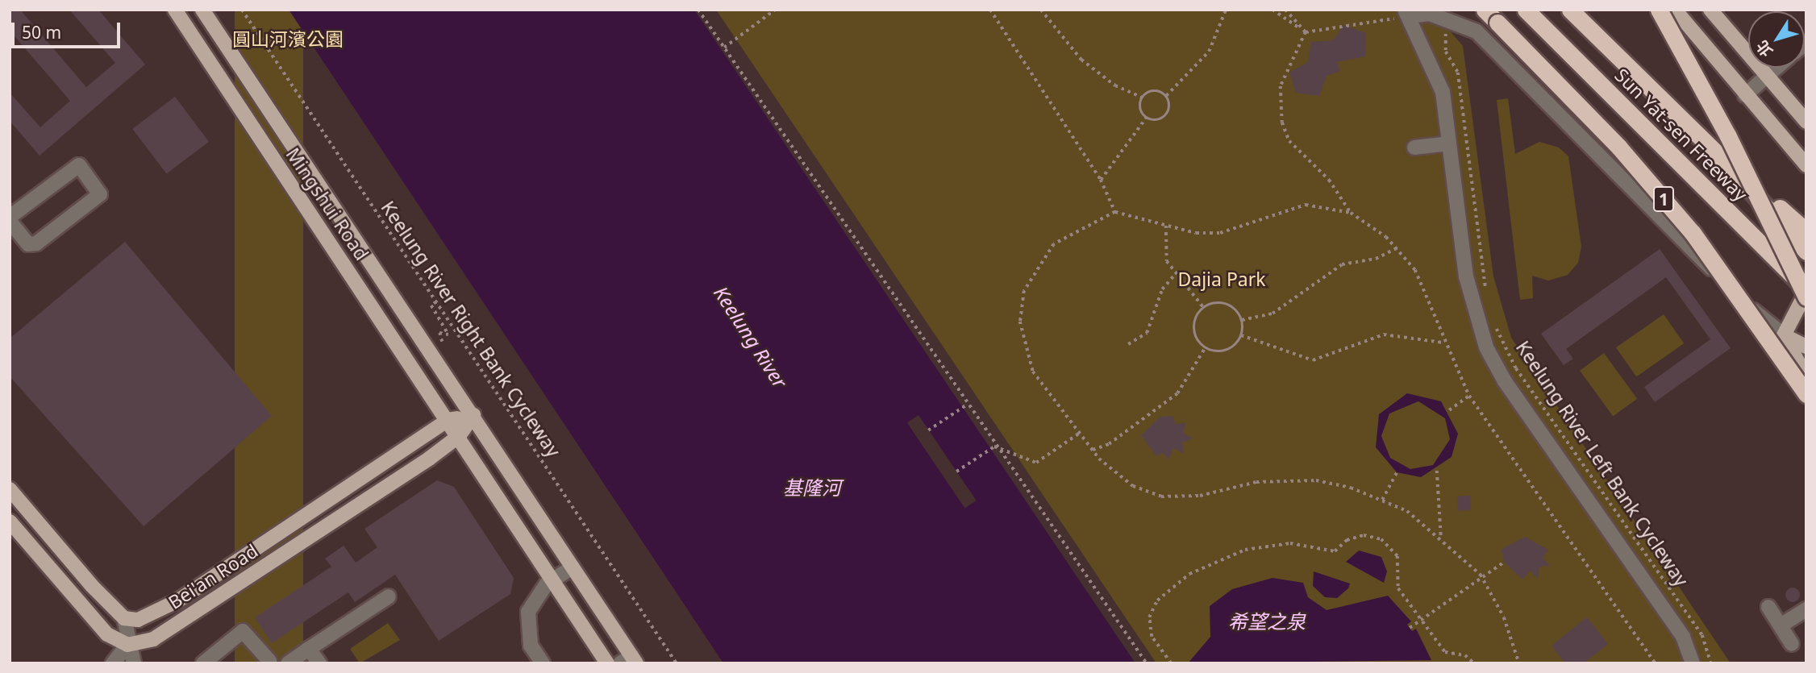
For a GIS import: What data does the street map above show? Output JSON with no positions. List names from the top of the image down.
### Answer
{
  "streets": {
    "highway": ["Sun Yat-sen Freeway", "1"],
    "main road": ["Mingshui Road", "Bei'an Road"],
    "path": ["Keelung River Right Bank Cycleway", "Keelung River Left Bank Cycleway"]
  },
  "crossings": [
    ["Mingshui Road", "Bei'an Road"]
  ],
  "water": ["Keelung River", "基隆河", "希望之泉"],
  "parks": ["圓山河濱公園", "Dajia Park"],
  "scale_bar": "50 m",
  "north": "bottom left"
}
